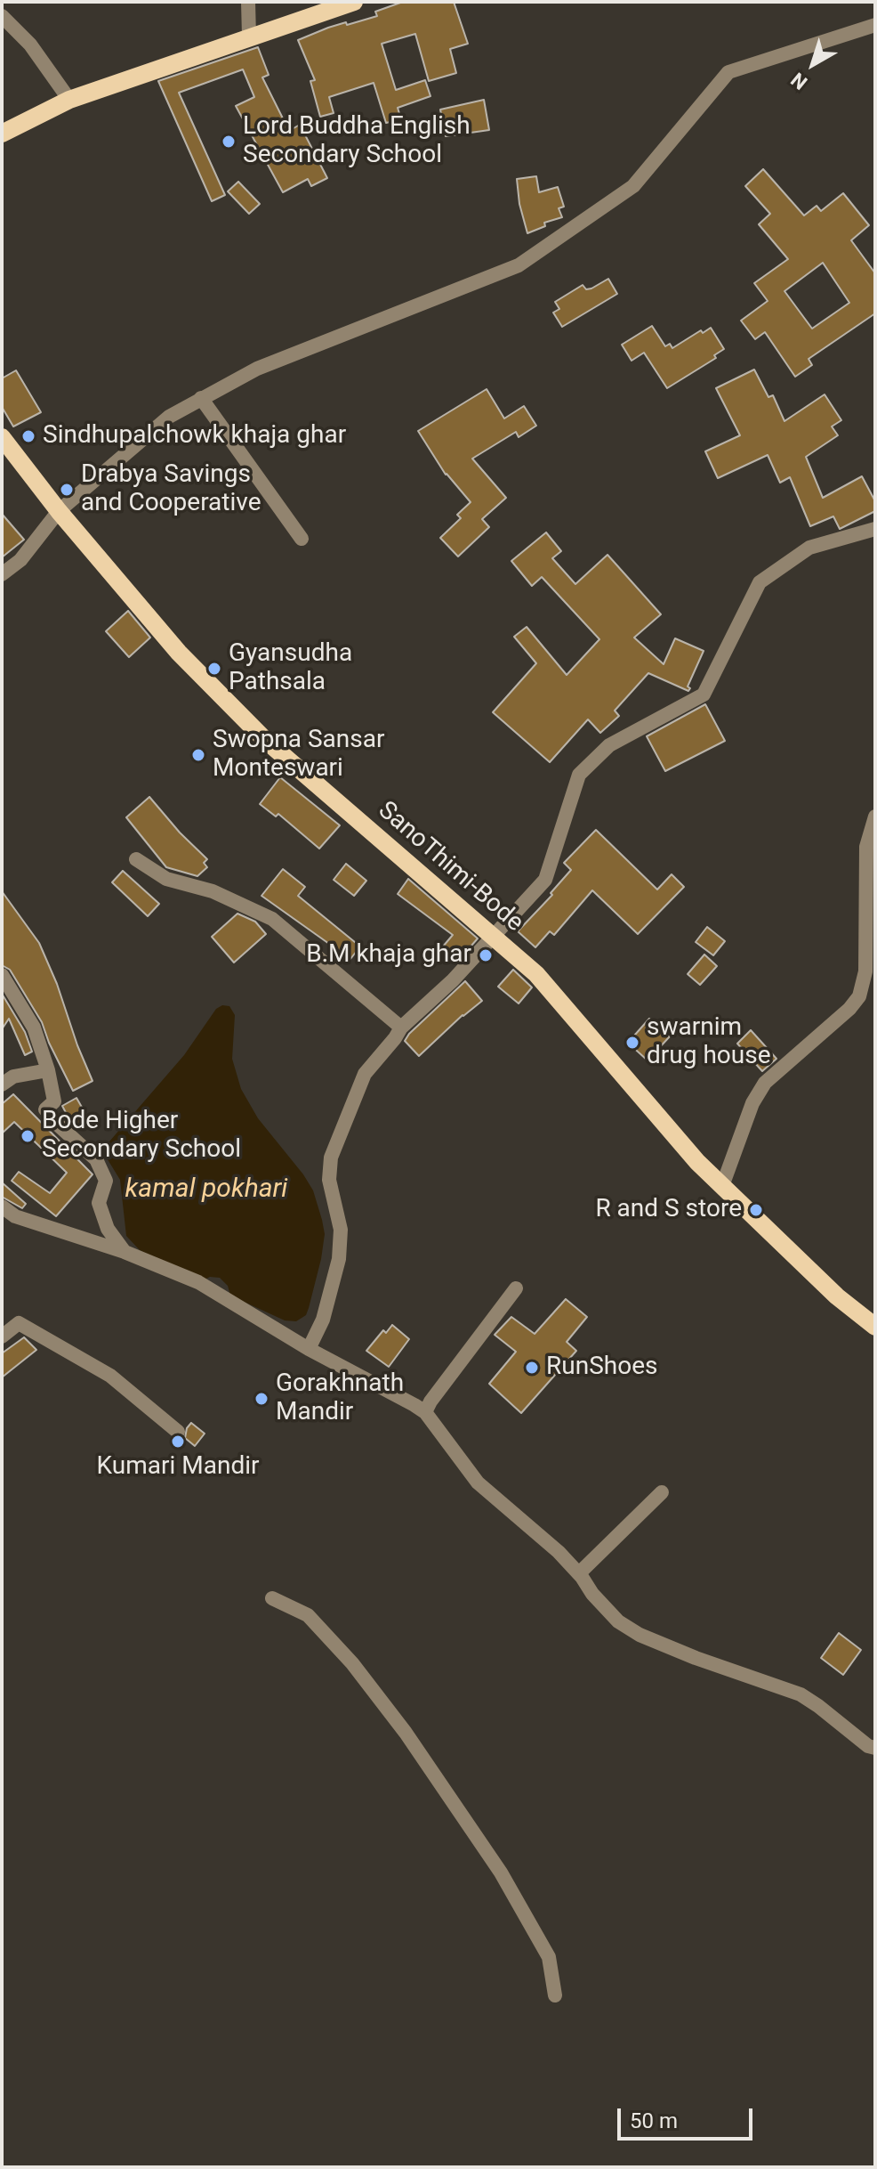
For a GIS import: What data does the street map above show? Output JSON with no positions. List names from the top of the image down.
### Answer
{
  "streets": {
    "main road": ["SanoThimi-Bode"]
  },
  "water": ["kamal pokhari"],
  "places": [
    "Lord Buddha English Secondary School",
    "Sindhupalchowk khaja ghar",
    "Drabya Savings and Cooperative",
    "Gyansudha Pathsala",
    "Swopna Sansar Monteswari",
    "B.M khaja ghar",
    "swarnim drug house",
    "Bode Higher Secondary School",
    "R and S store",
    "RunShoes",
    "Gorakhnath Mandir",
    "Kumari Mandir"
  ],
  "scale_bar": "50 m",
  "north": "bottom left"
}
